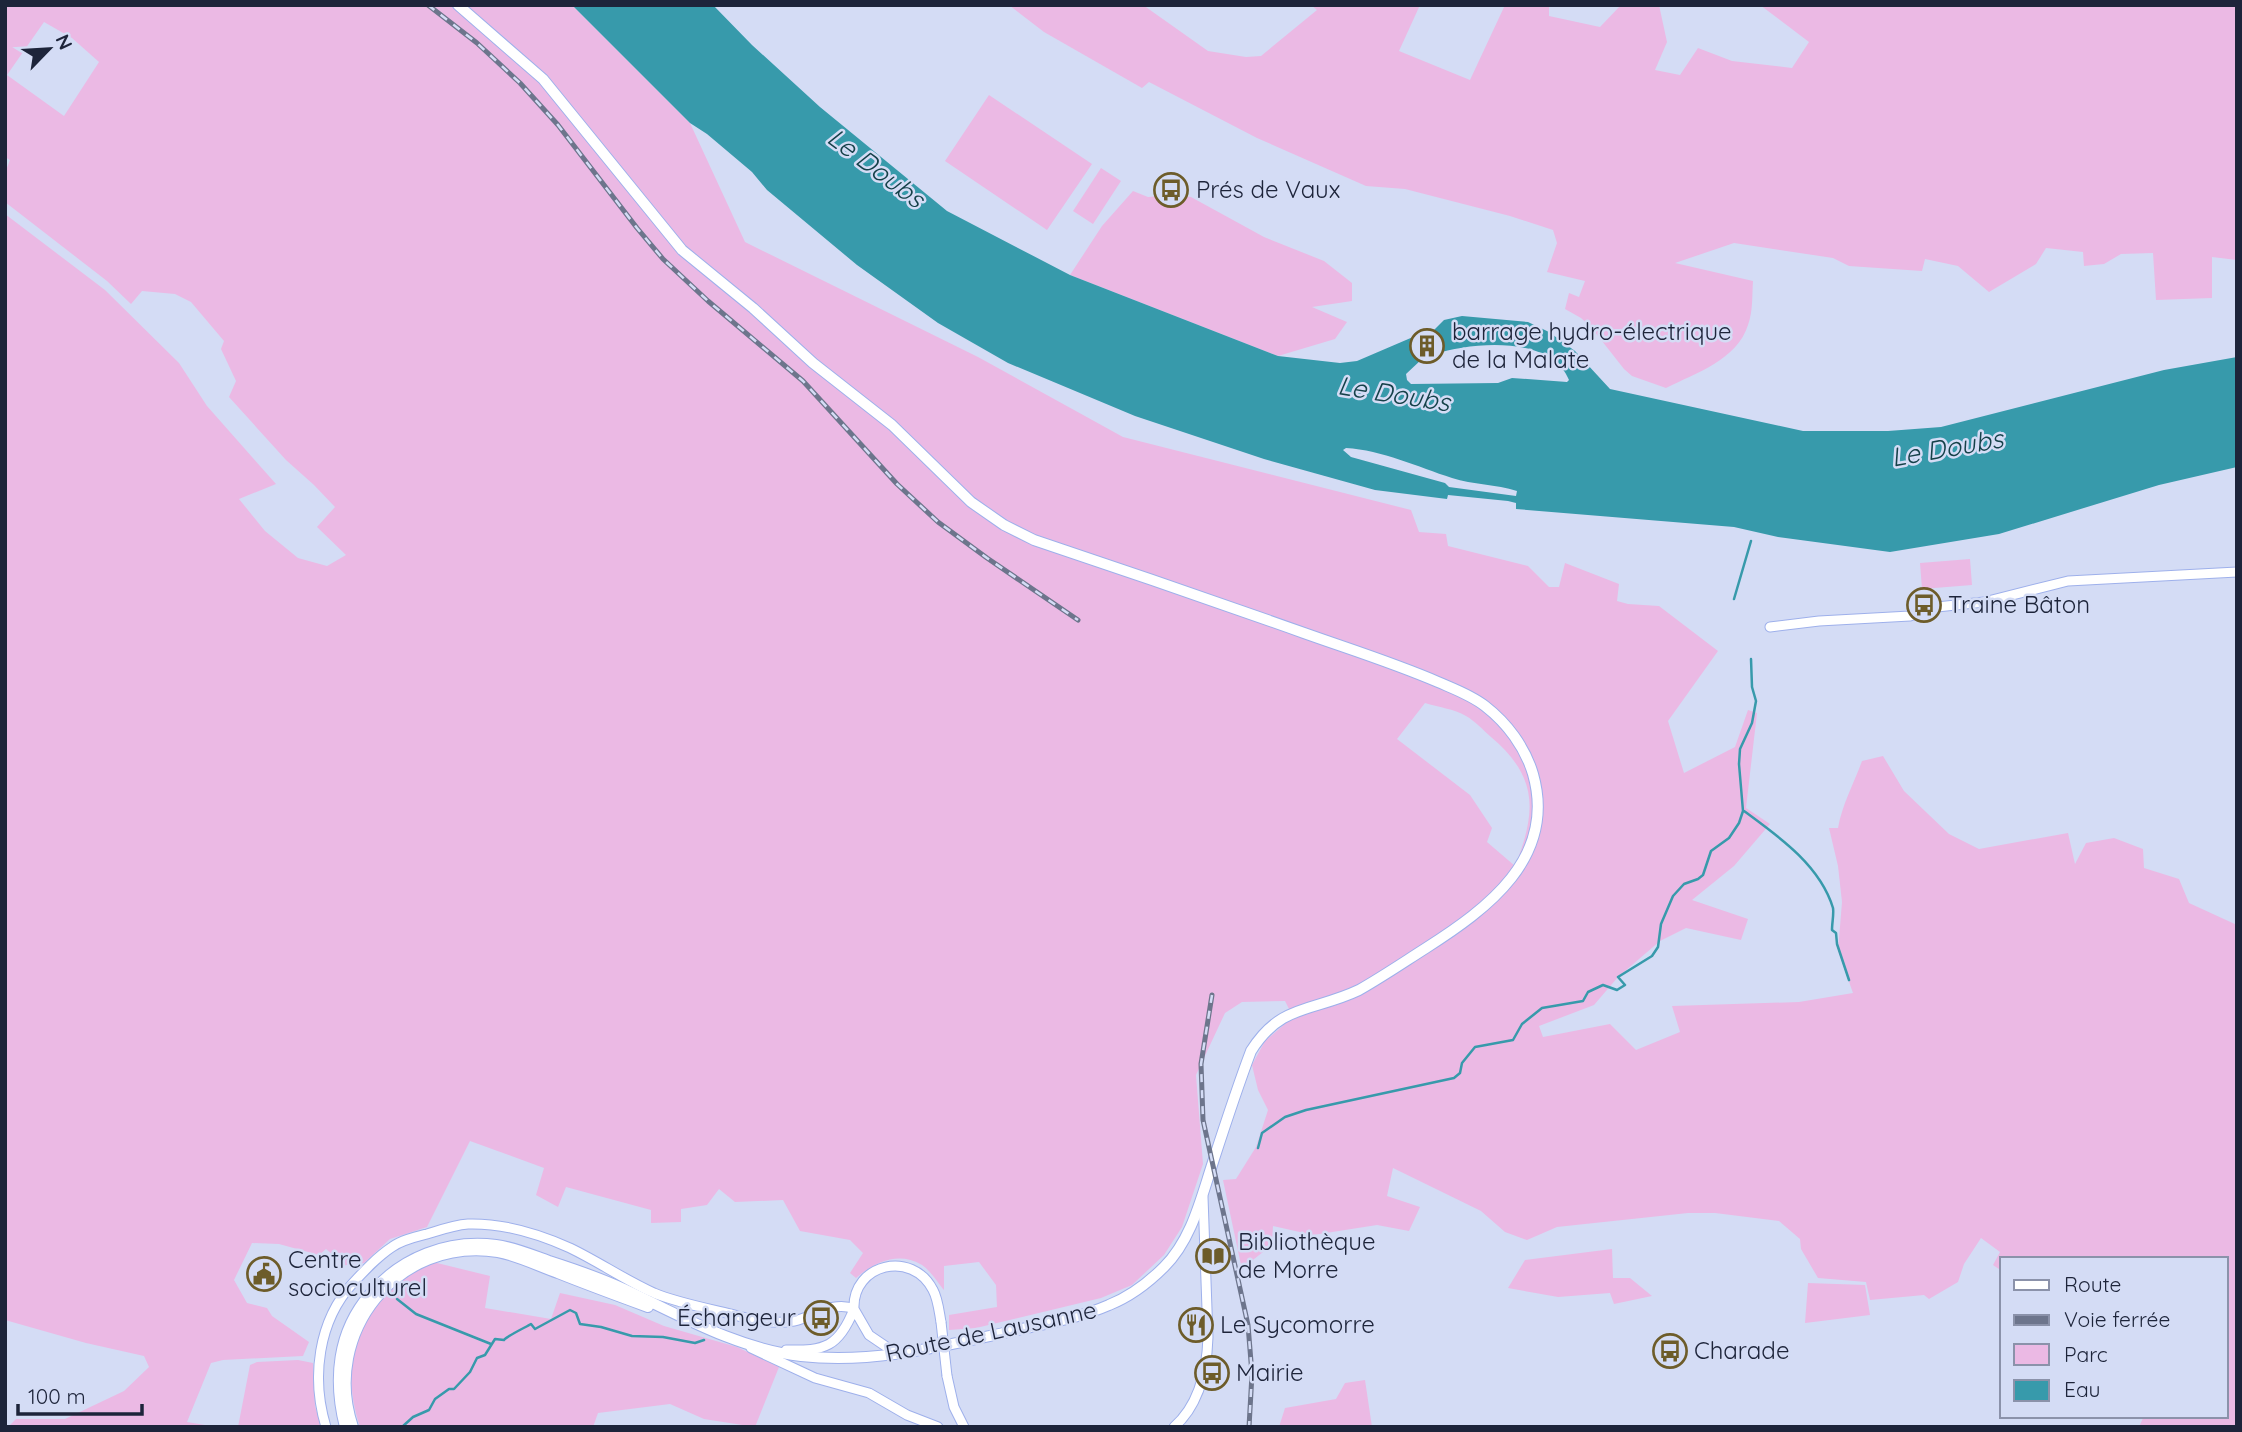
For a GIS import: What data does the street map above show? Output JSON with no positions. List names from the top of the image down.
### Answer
{
  "streets": {
    "main road": ["Route de Lausanne"]
  },
  "water": ["Le Doubs"],
  "places": {
    "bus stop": [
      "Prés de Vaux",
      "Traine Bâton",
      "Échangeur",
      "Charade",
      "Mairie"
    ],
    "building": ["barrage hydro-électrique de la Malate"],
    "library": ["Bibliothèque de Morre"],
    "public building": ["Centre socioculturel"],
    "restaurant": ["Le Sycomorre"]
  },
  "legend": [
    "Route",
    "Voie ferrée",
    "Parc",
    "Eau"
  ],
  "scale_bar": "100 m",
  "north": "top right"
}
